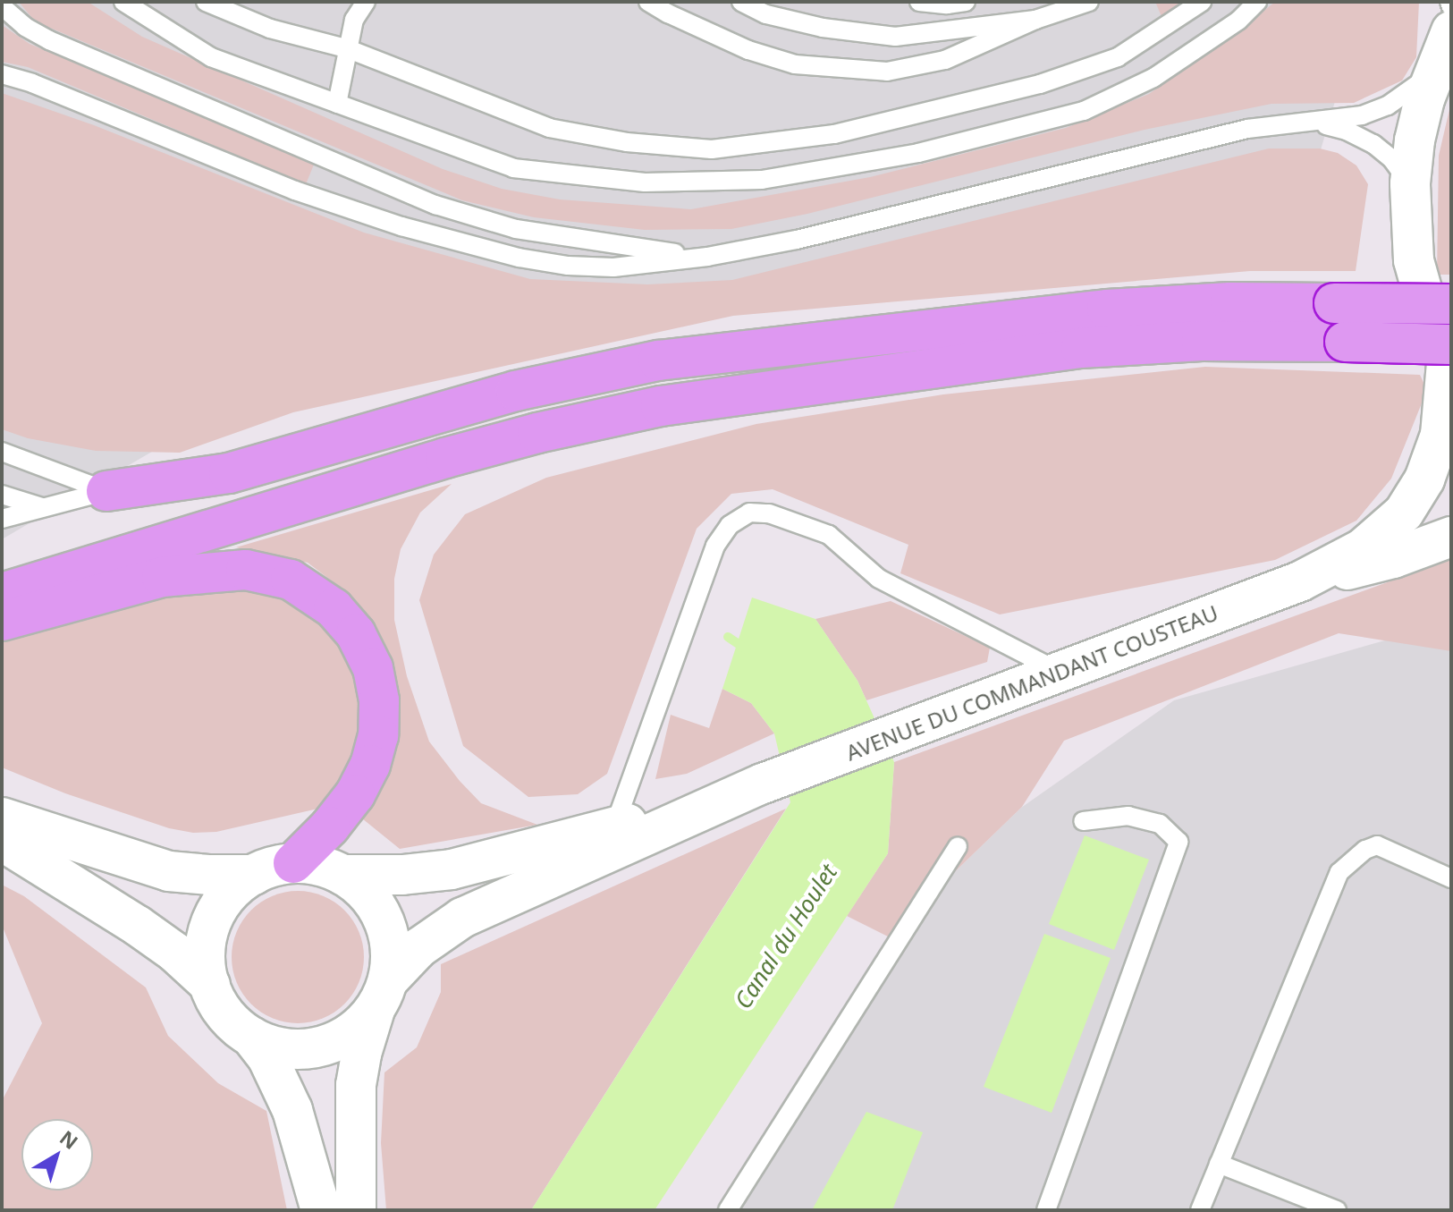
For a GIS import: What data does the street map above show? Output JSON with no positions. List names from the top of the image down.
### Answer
{
  "streets": {
    "street": ["AVENUE DU COMMANDANT COUSTEAU"]
  },
  "water": ["Canal du Houlet"],
  "north": "top right"
}
